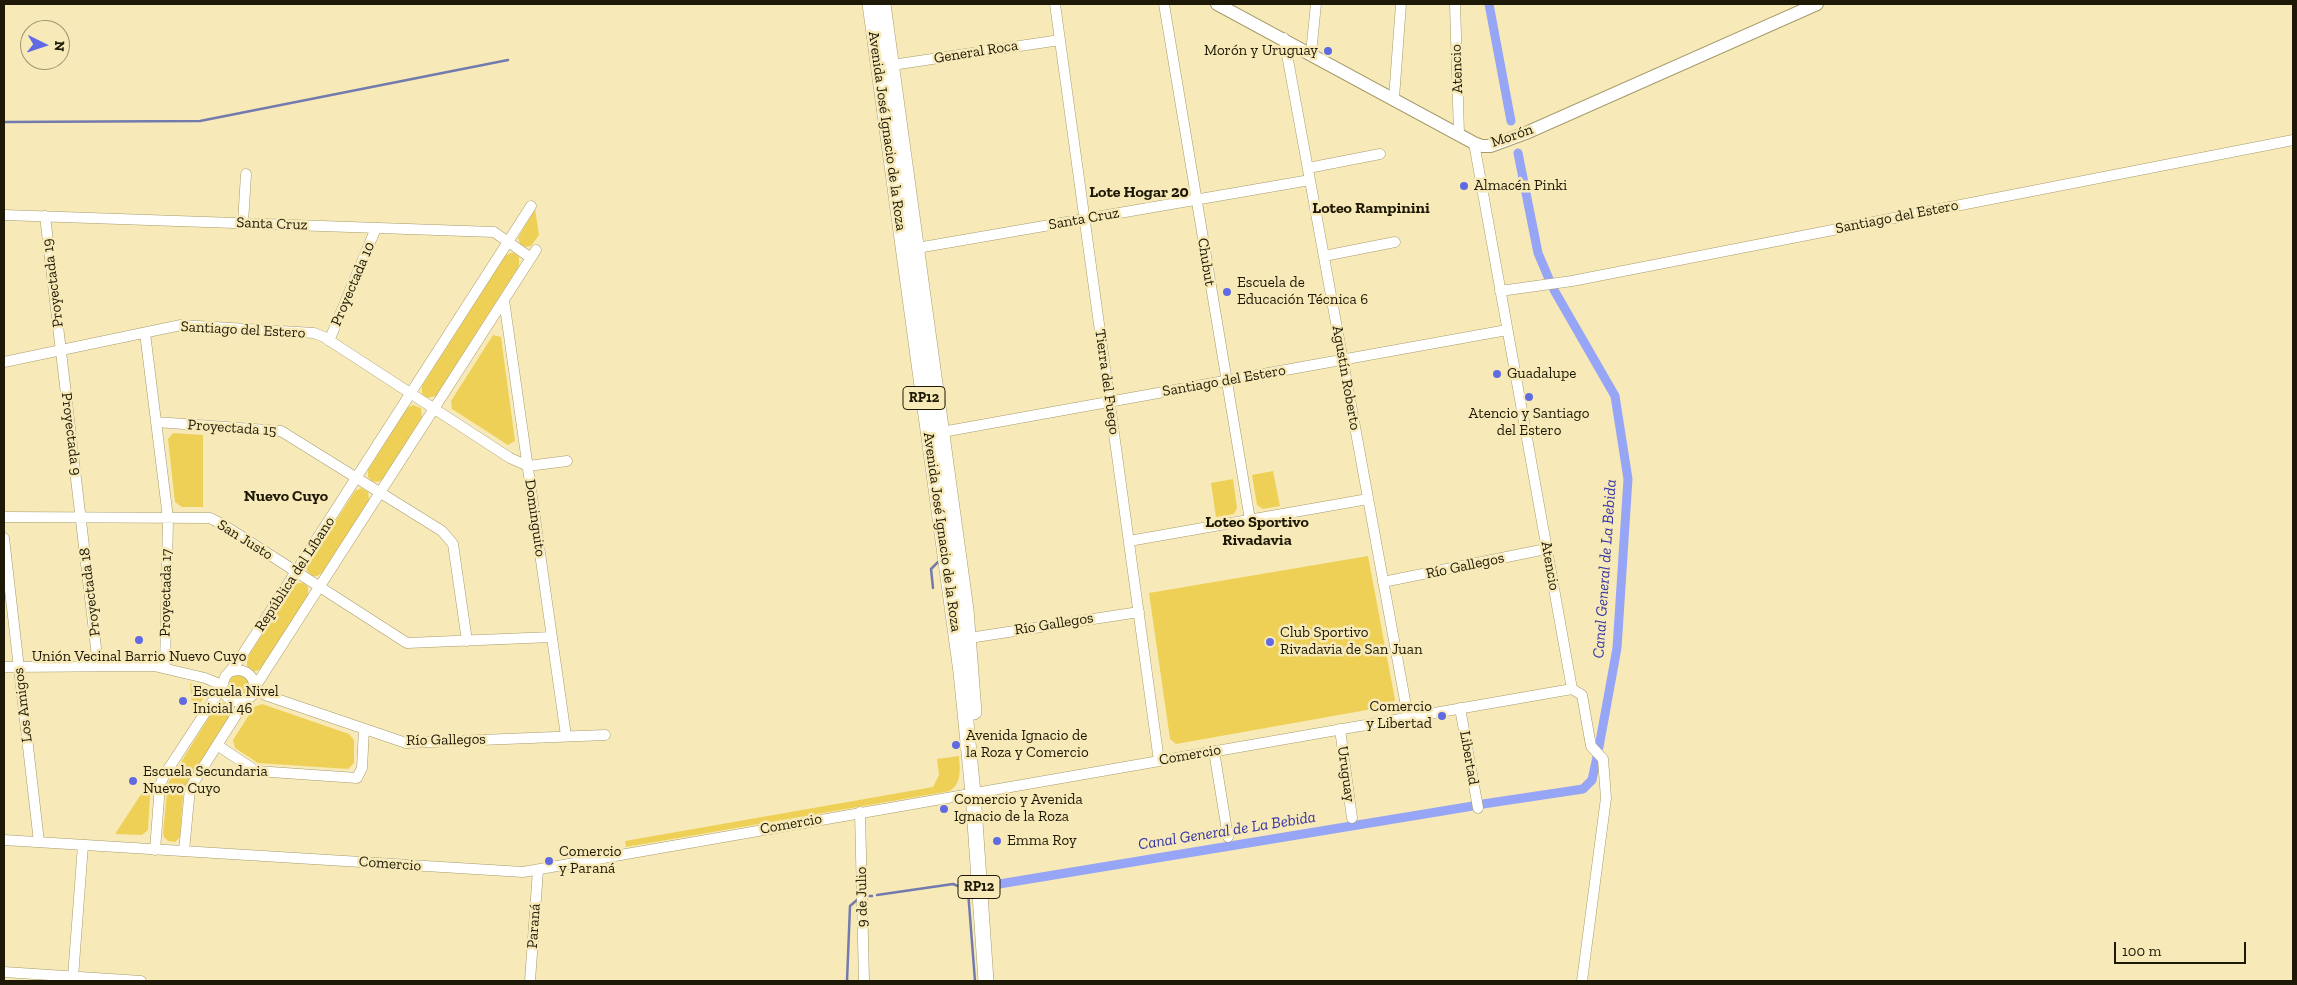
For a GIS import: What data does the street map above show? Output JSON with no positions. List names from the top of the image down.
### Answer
{
  "streets": {
    "main road": ["Avenida José Ignacio de la Roza", "RP12"],
    "street": [
      "General Roca",
      "Atencio",
      "Morón",
      "Santiago del Estero",
      "Santa Cruz",
      "Chubut",
      "Proyectada 19",
      "Proyectada 10",
      "Agustín Roberto",
      "Tierra del Fuego",
      "Proyectada 15",
      "Proyectada 9",
      "Dominguito",
      "San Justo",
      "Río Gallegos",
      "República del Líbano",
      "Proyectada 18",
      "Proyectada 17",
      "Los Amigos",
      "Comercio",
      "Libertad",
      "Uruguay",
      "9 de Julio",
      "Paraná"
    ]
  },
  "crossings": [
    ["General Roca", "Avenida José Ignacio de la Roza"],
    ["General Roca", "Tierra del Fuego"],
    ["Atencio", "Morón"],
    ["Atencio", "Santiago del Estero"],
    ["Atencio", "Río Gallegos"],
    ["Atencio", "Comercio"],
    ["Avenida José Ignacio de la Roza", "Santiago del Estero"],
    ["Avenida José Ignacio de la Roza", "Santa Cruz"],
    ["Avenida José Ignacio de la Roza", "Río Gallegos"],
    ["Avenida José Ignacio de la Roza", "Comercio"],
    ["Morón", "Agustín Roberto"],
    ["Santiago del Estero", "Chubut"],
    ["Santiago del Estero", "Proyectada 19"],
    ["Santiago del Estero", "Proyectada 10"],
    ["Santiago del Estero", "Agustín Roberto"],
    ["Santiago del Estero", "Tierra del Fuego"],
    ["Santiago del Estero", "Proyectada 9"],
    ["Santiago del Estero", "Dominguito"],
    ["Santiago del Estero", "República del Líbano"],
    ["Santiago del Estero", "Proyectada 17"],
    ["Santa Cruz", "Chubut"],
    ["Santa Cruz", "Proyectada 19"],
    ["Santa Cruz", "Proyectada 10"],
    ["Santa Cruz", "Agustín Roberto"],
    ["Santa Cruz", "Tierra del Fuego"],
    ["Santa Cruz", "República del Líbano"],
    ["Proyectada 19", "Proyectada 9"],
    ["Agustín Roberto", "Río Gallegos"],
    ["Agustín Roberto", "Comercio"],
    ["Tierra del Fuego", "Río Gallegos"],
    ["Tierra del Fuego", "Comercio"],
    ["Proyectada 15", "San Justo"],
    ["Proyectada 15", "República del Líbano"],
    ["Proyectada 15", "Proyectada 17"],
    ["Proyectada 9", "San Justo"],
    ["Proyectada 9", "Proyectada 18"],
    ["Dominguito", "San Justo"],
    ["Dominguito", "Río Gallegos"],
    ["Dominguito", "República del Líbano"],
    ["San Justo", "República del Líbano"],
    ["San Justo", "Proyectada 18"],
    ["San Justo", "Proyectada 17"],
    ["Río Gallegos", "República del Líbano"],
    ["República del Líbano", "Comercio"],
    ["Los Amigos", "Comercio"],
    ["Comercio", "Libertad"],
    ["Comercio", "Uruguay"],
    ["Comercio", "9 de Julio"],
    ["Comercio", "Paraná"]
  ],
  "districts": [
    "Lote Hogar 20",
    "Loteo Rampinini",
    "Nuevo Cuyo",
    "Loteo Sportivo Rivadavia"
  ],
  "water": ["Canal General de La Bebida"],
  "places": [
    "Morón y Uruguay",
    "Almacén Pinki",
    "Escuela de Educación Técnica 6",
    "Guadalupe",
    "Atencio y Santiago del Estero",
    "Unión Vecinal Barrio Nuevo Cuyo",
    "Club Sportivo Rivadavia de San Juan",
    "Escuela Nivel Inicial 46",
    "Comercio y Libertad",
    "Avenida Ignacio de la Roza y Comercio",
    "Escuela Secundaria Nuevo Cuyo",
    "Comercio y Avenida Ignacio de la Roza",
    "Emma Roy",
    "Comercio y Paraná"
  ],
  "scale_bar": "100 m",
  "north": "right"
}
